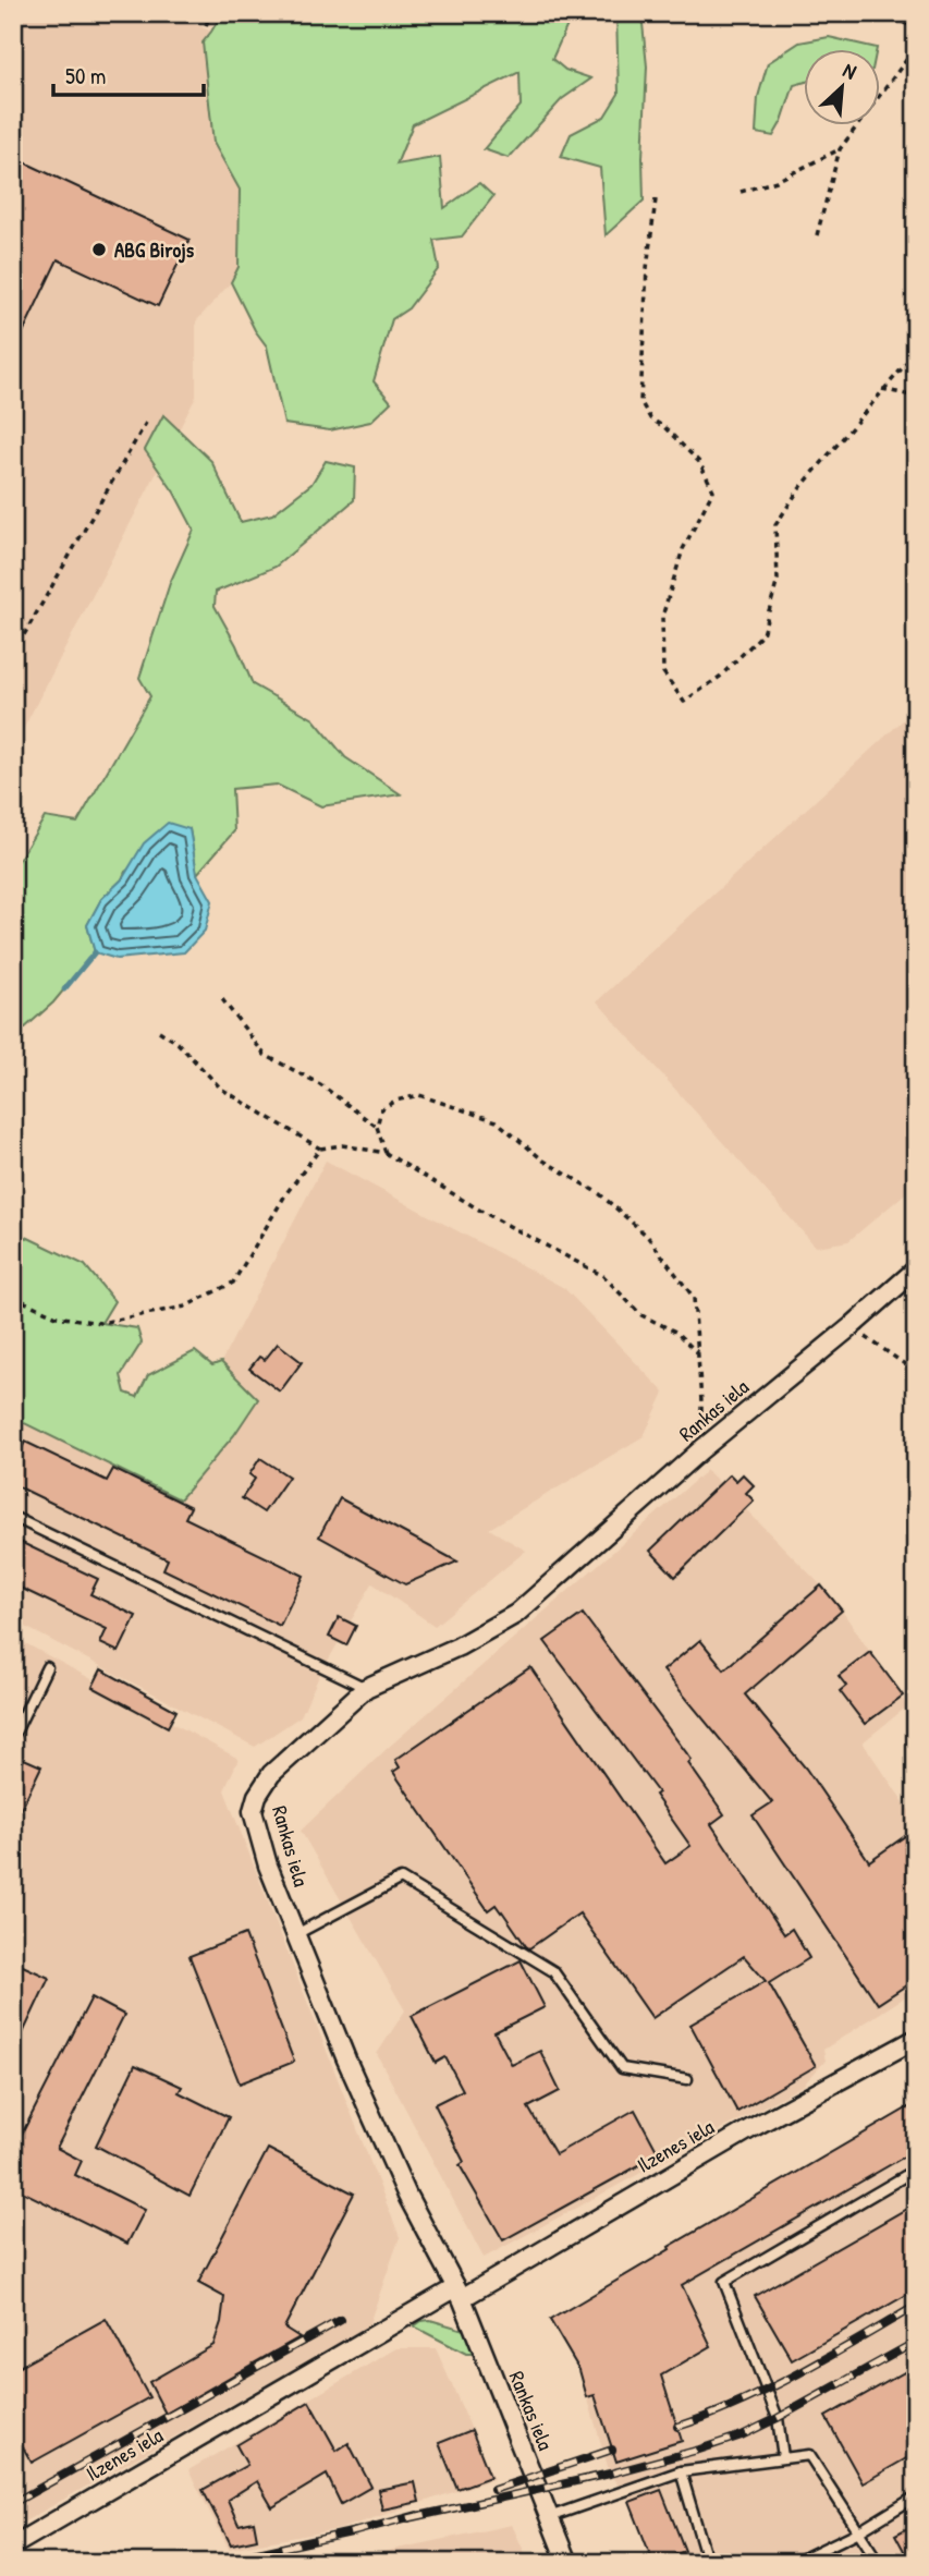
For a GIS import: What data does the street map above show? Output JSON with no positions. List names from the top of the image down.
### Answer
{
  "streets": {
    "street": ["Rankas iela", "Ilzenes iela"]
  },
  "crossings": [
    ["Rankas iela", "Ilzenes iela"]
  ],
  "places": ["ABG Birojs"],
  "scale_bar": "50 m",
  "north": "top right"
}
